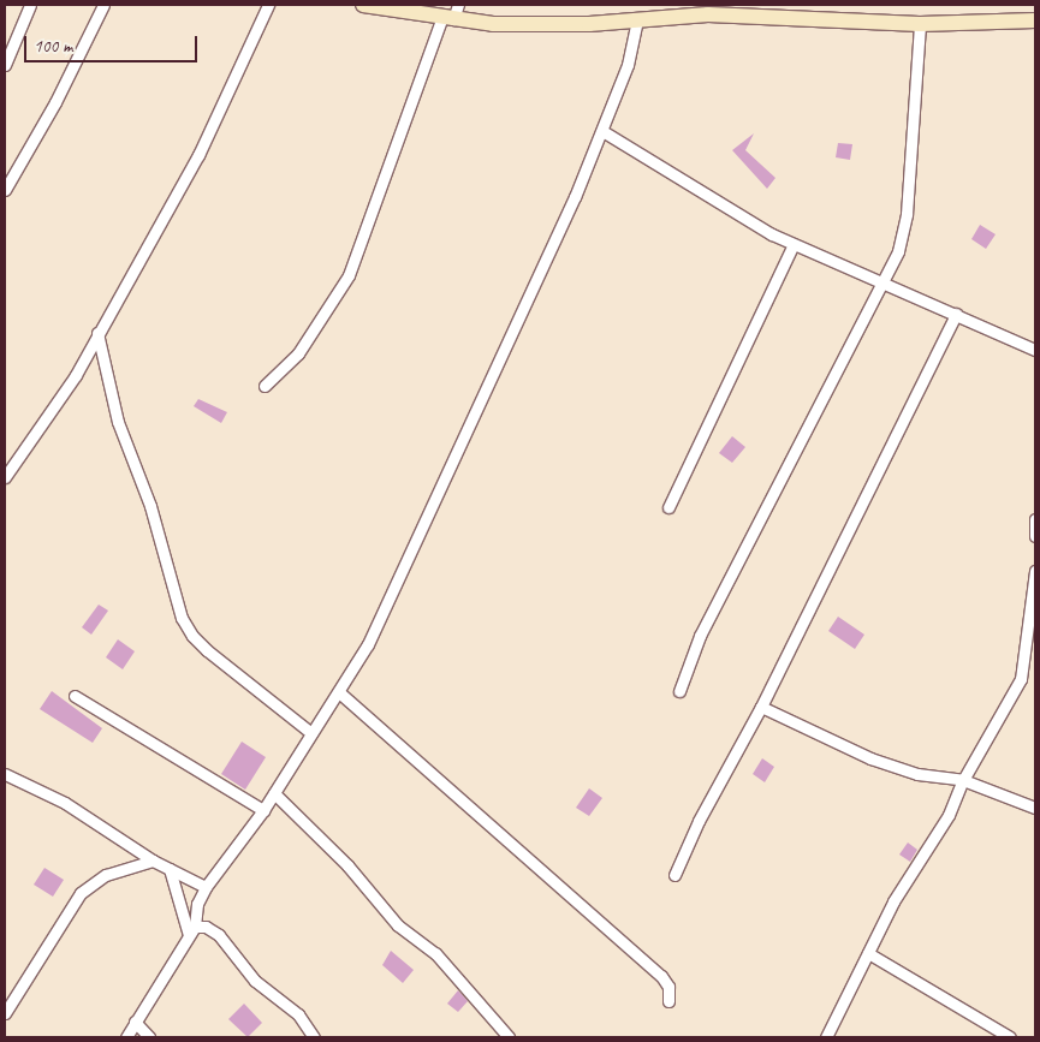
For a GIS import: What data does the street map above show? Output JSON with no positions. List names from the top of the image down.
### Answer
{
  "scale_bar": "100 m"
}
